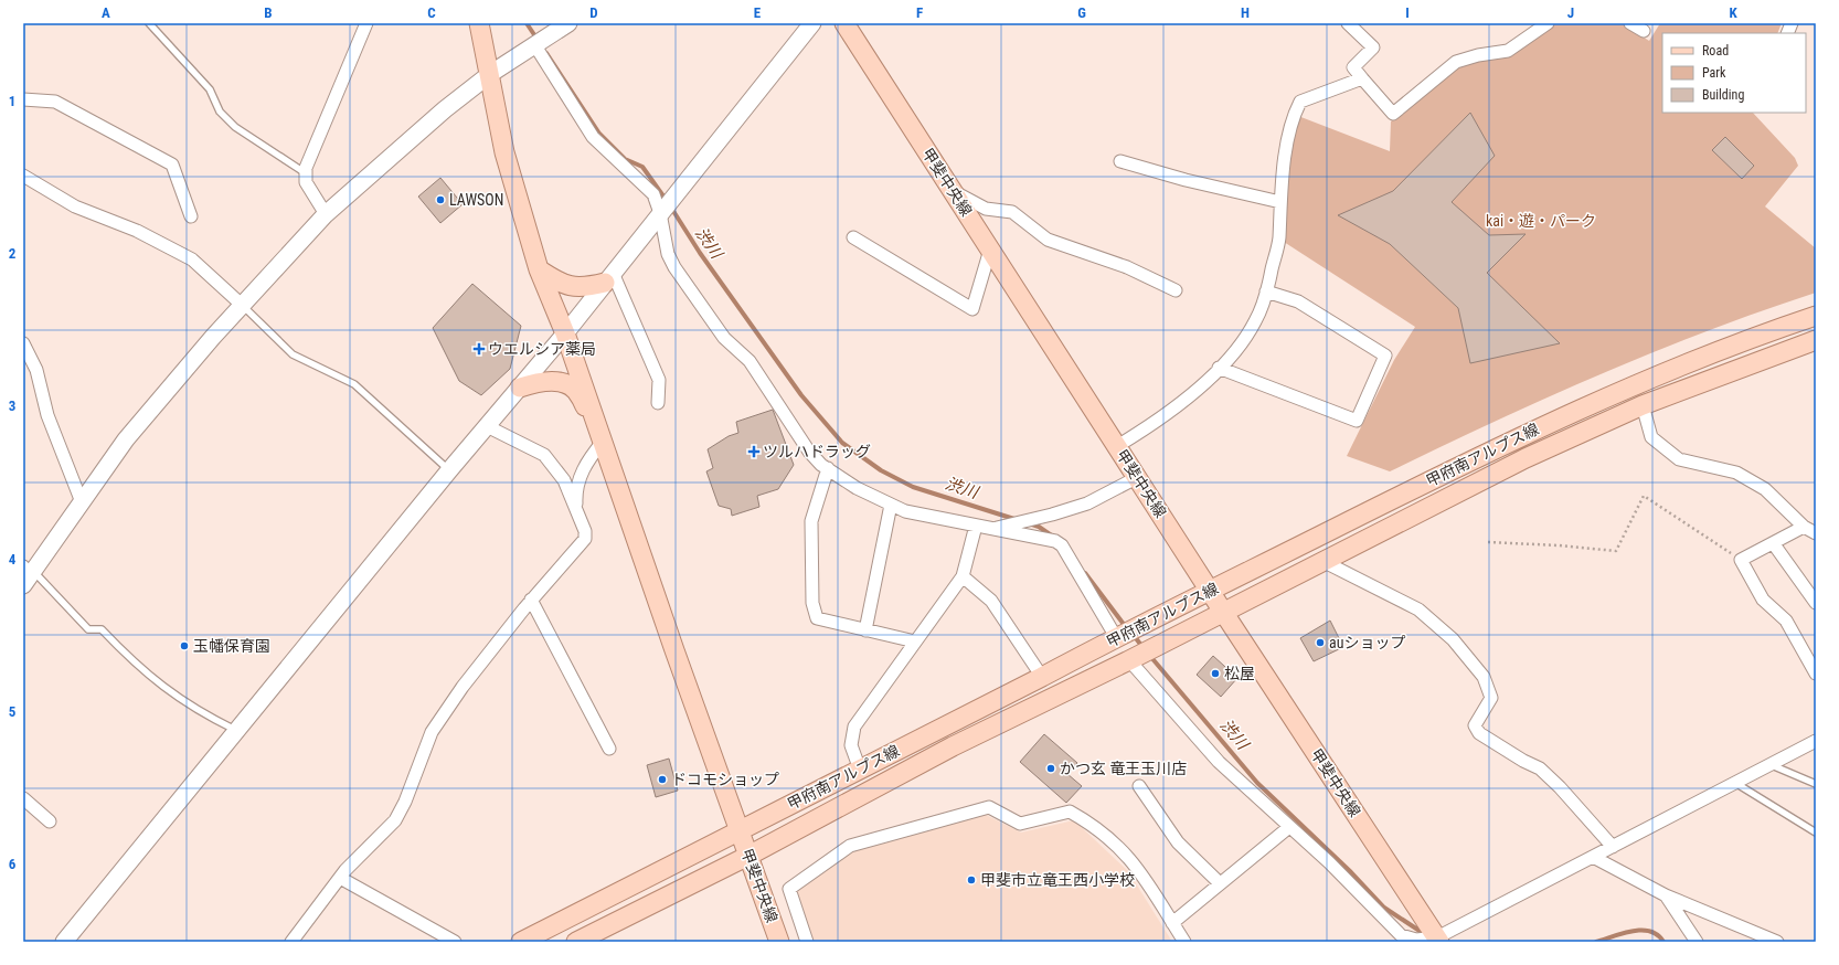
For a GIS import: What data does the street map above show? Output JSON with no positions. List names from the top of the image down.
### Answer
{
  "streets": {
    "main road": ["甲斐中央線", "甲府南アルプス線"]
  },
  "crossings": [
    ["甲斐中央線", "甲府南アルプス線"]
  ],
  "water": ["渋川"],
  "parks": ["kai・遊・パーク"],
  "places": {
    "other": [
      "LAWSON",
      "auショップ",
      "玉幡保育園",
      "松屋",
      "かつ玄 竜王玉川店",
      "ドコモショップ",
      "甲斐市立竜王西小学校"
    ],
    "health": ["ウエルシア薬局", "ツルハドラッグ"]
  },
  "legend": ["Road", "Park", "Building"],
  "grid": {
    "columns": [
      "A",
      "B",
      "C",
      "D",
      "E",
      "F",
      "G",
      "H",
      "I",
      "J",
      "K"
    ],
    "rows": [
      "1",
      "2",
      "3",
      "4",
      "5",
      "6"
    ]
  }
}
